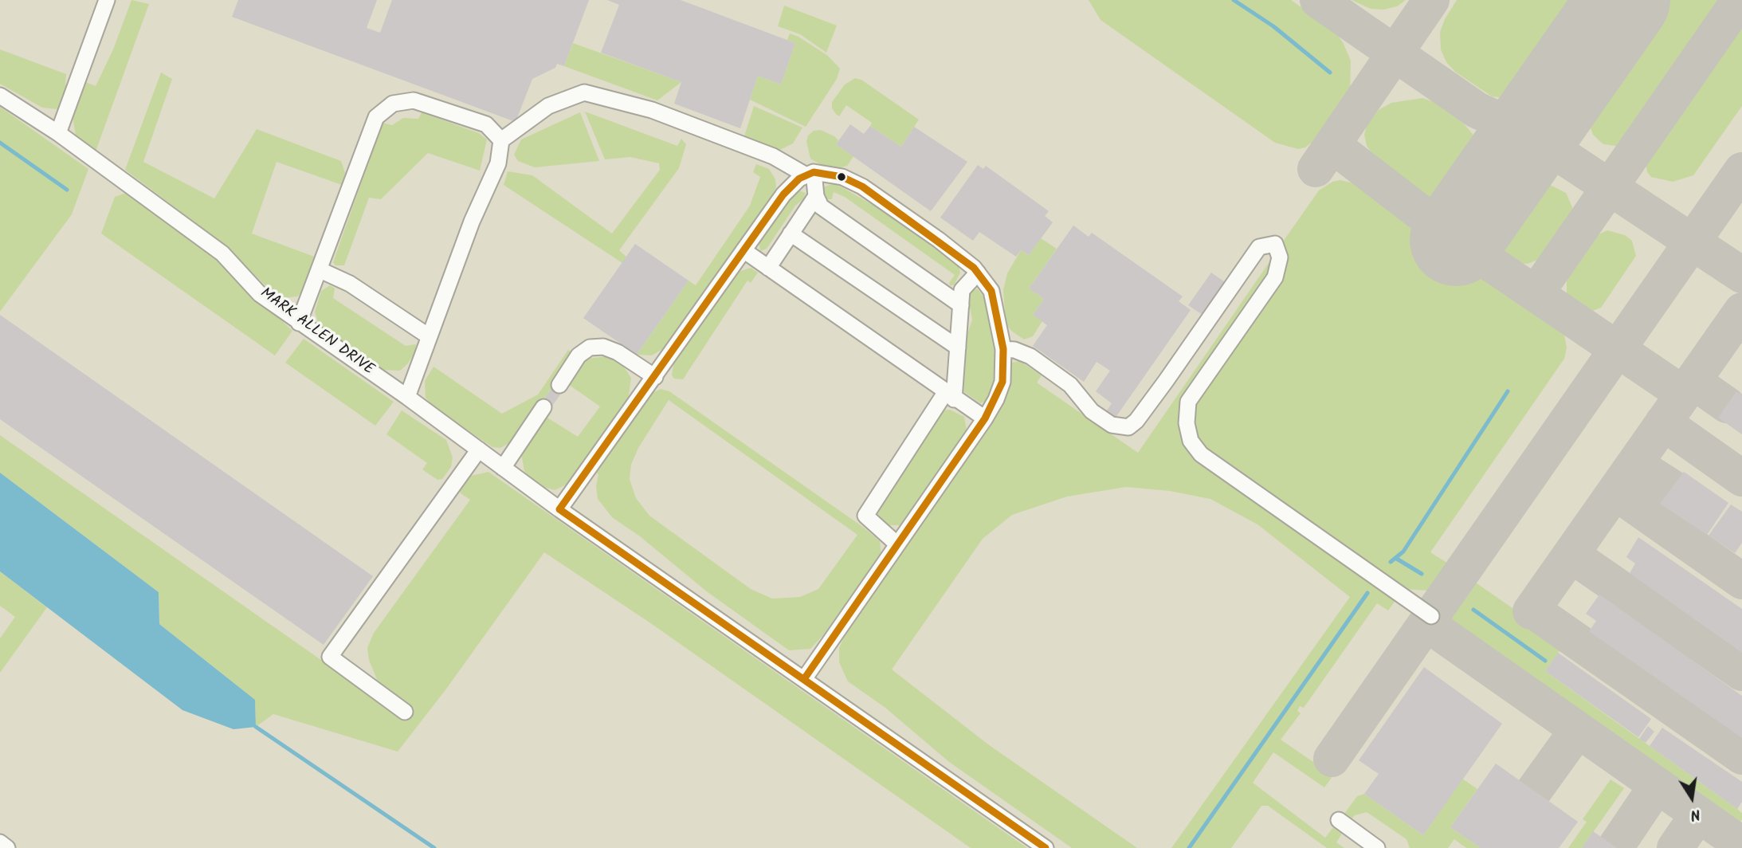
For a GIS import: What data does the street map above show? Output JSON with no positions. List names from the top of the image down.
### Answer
{
  "streets": {
    "street": ["MARK ALLEN DRIVE"]
  },
  "north": "bottom"
}
